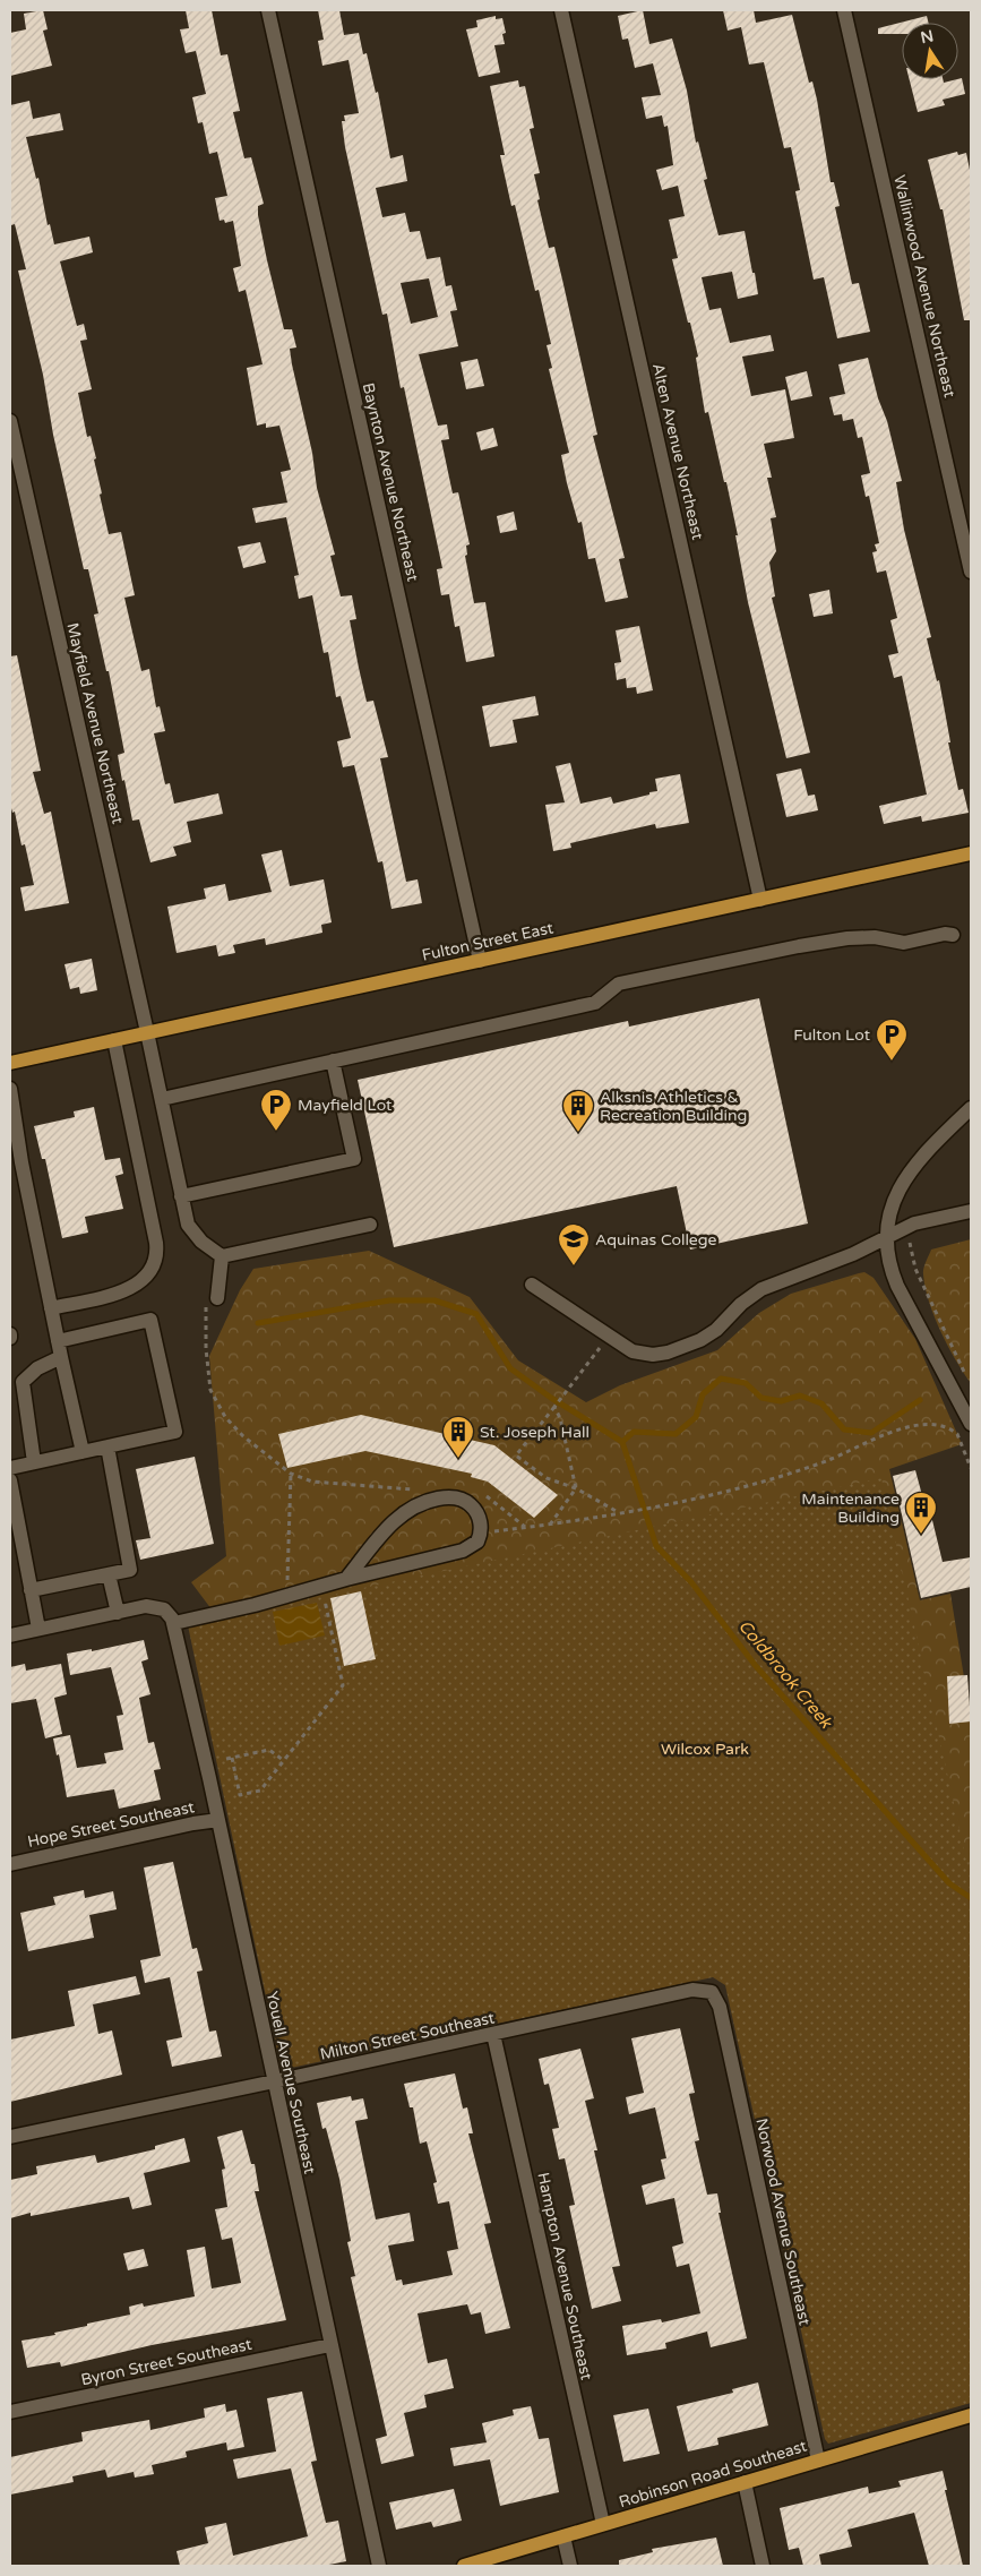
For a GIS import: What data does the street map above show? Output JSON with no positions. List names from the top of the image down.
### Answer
{
  "streets": {
    "main road": ["Fulton Street East", "Robinson Road Southeast"],
    "street": [
      "Wallinwood Avenue Northeast",
      "Alten Avenue Northeast",
      "Baynton Avenue Northeast",
      "Mayfield Avenue Northeast",
      "Hope Street Southeast",
      "Milton Street Southeast",
      "Youell Avenue Southeast",
      "Norwood Avenue Southeast",
      "Hampton Avenue Southeast",
      "Byron Street Southeast"
    ]
  },
  "crossings": [
    ["Alten Avenue Northeast", "Fulton Street East"],
    ["Baynton Avenue Northeast", "Fulton Street East"],
    ["Mayfield Avenue Northeast", "Fulton Street East"],
    ["Hope Street Southeast", "Youell Avenue Southeast"],
    ["Milton Street Southeast", "Youell Avenue Southeast"],
    ["Milton Street Southeast", "Norwood Avenue Southeast"],
    ["Milton Street Southeast", "Hampton Avenue Southeast"],
    ["Youell Avenue Southeast", "Byron Street Southeast"],
    ["Norwood Avenue Southeast", "Robinson Road Southeast"],
    ["Hampton Avenue Southeast", "Robinson Road Southeast"]
  ],
  "water": ["Coldbrook Creek"],
  "parks": ["Wilcox Park"],
  "places": {
    "parking": ["Fulton Lot", "Mayfield Lot"],
    "building": ["Alksnis Athletics & Recreation Building", "St. Joseph Hall", "Maintenance Building"],
    "school or university": ["Aquinas College"]
  },
  "north": "top"
}
